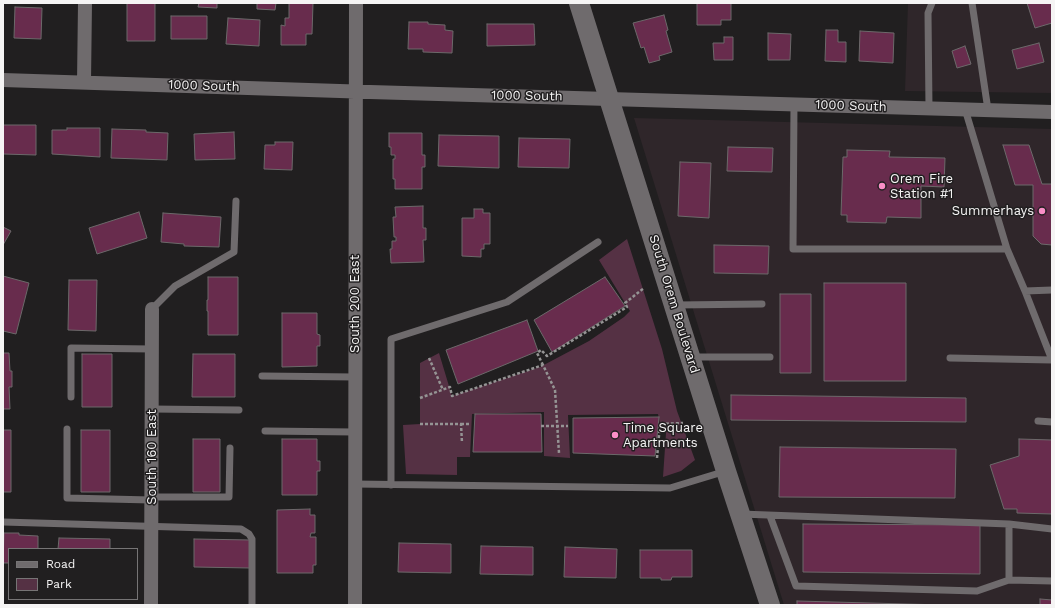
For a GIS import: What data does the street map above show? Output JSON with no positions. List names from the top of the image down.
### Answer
{
  "streets": {
    "street": [
      "1000 South",
      "South 200 East",
      "South Orem Boulevard",
      "South 160 East"
    ]
  },
  "crossings": [
    ["1000 South", "South 200 East"],
    ["1000 South", "South Orem Boulevard"]
  ],
  "places": ["Orem Fire Station #1", "Summerhays", "Time Square Apartments"],
  "legend": ["Road", "Park"]
}
